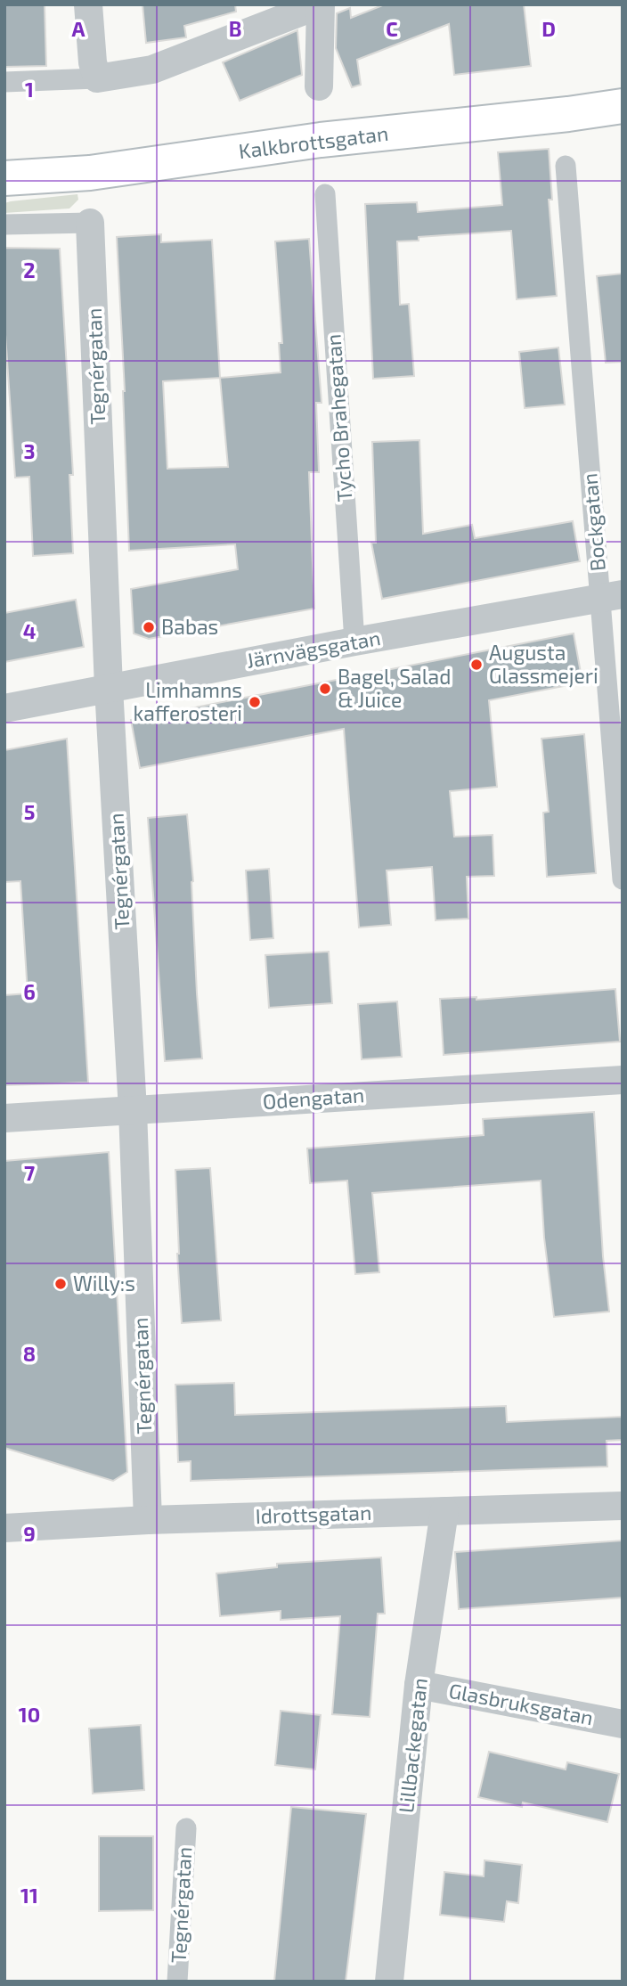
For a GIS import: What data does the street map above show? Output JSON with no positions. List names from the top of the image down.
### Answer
{
  "streets": {
    "main road": ["Kalkbrottsgatan"],
    "street": [
      "Tegnérgatan",
      "Tycho Brahegatan",
      "Bockgatan",
      "Järnvägsgatan",
      "Odengatan",
      "Idrottsgatan",
      "Glasbruksgatan",
      "Lillbackegatan"
    ]
  },
  "crossings": [
    ["Tegnérgatan", "Järnvägsgatan"],
    ["Tegnérgatan", "Odengatan"],
    ["Tegnérgatan", "Idrottsgatan"],
    ["Tycho Brahegatan", "Järnvägsgatan"],
    ["Bockgatan", "Järnvägsgatan"],
    ["Idrottsgatan", "Lillbackegatan"],
    ["Glasbruksgatan", "Lillbackegatan"]
  ],
  "places": [
    "Babas",
    "Augusta Glassmejeri",
    "Bagel, Salad & Juice",
    "Limhamns kafferosteri",
    "Willy:s"
  ],
  "grid": {
    "columns": [
      "A",
      "B",
      "C",
      "D"
    ],
    "rows": [
      "1",
      "2",
      "3",
      "4",
      "5",
      "6",
      "7",
      "8",
      "9",
      "10",
      "11"
    ]
  }
}
